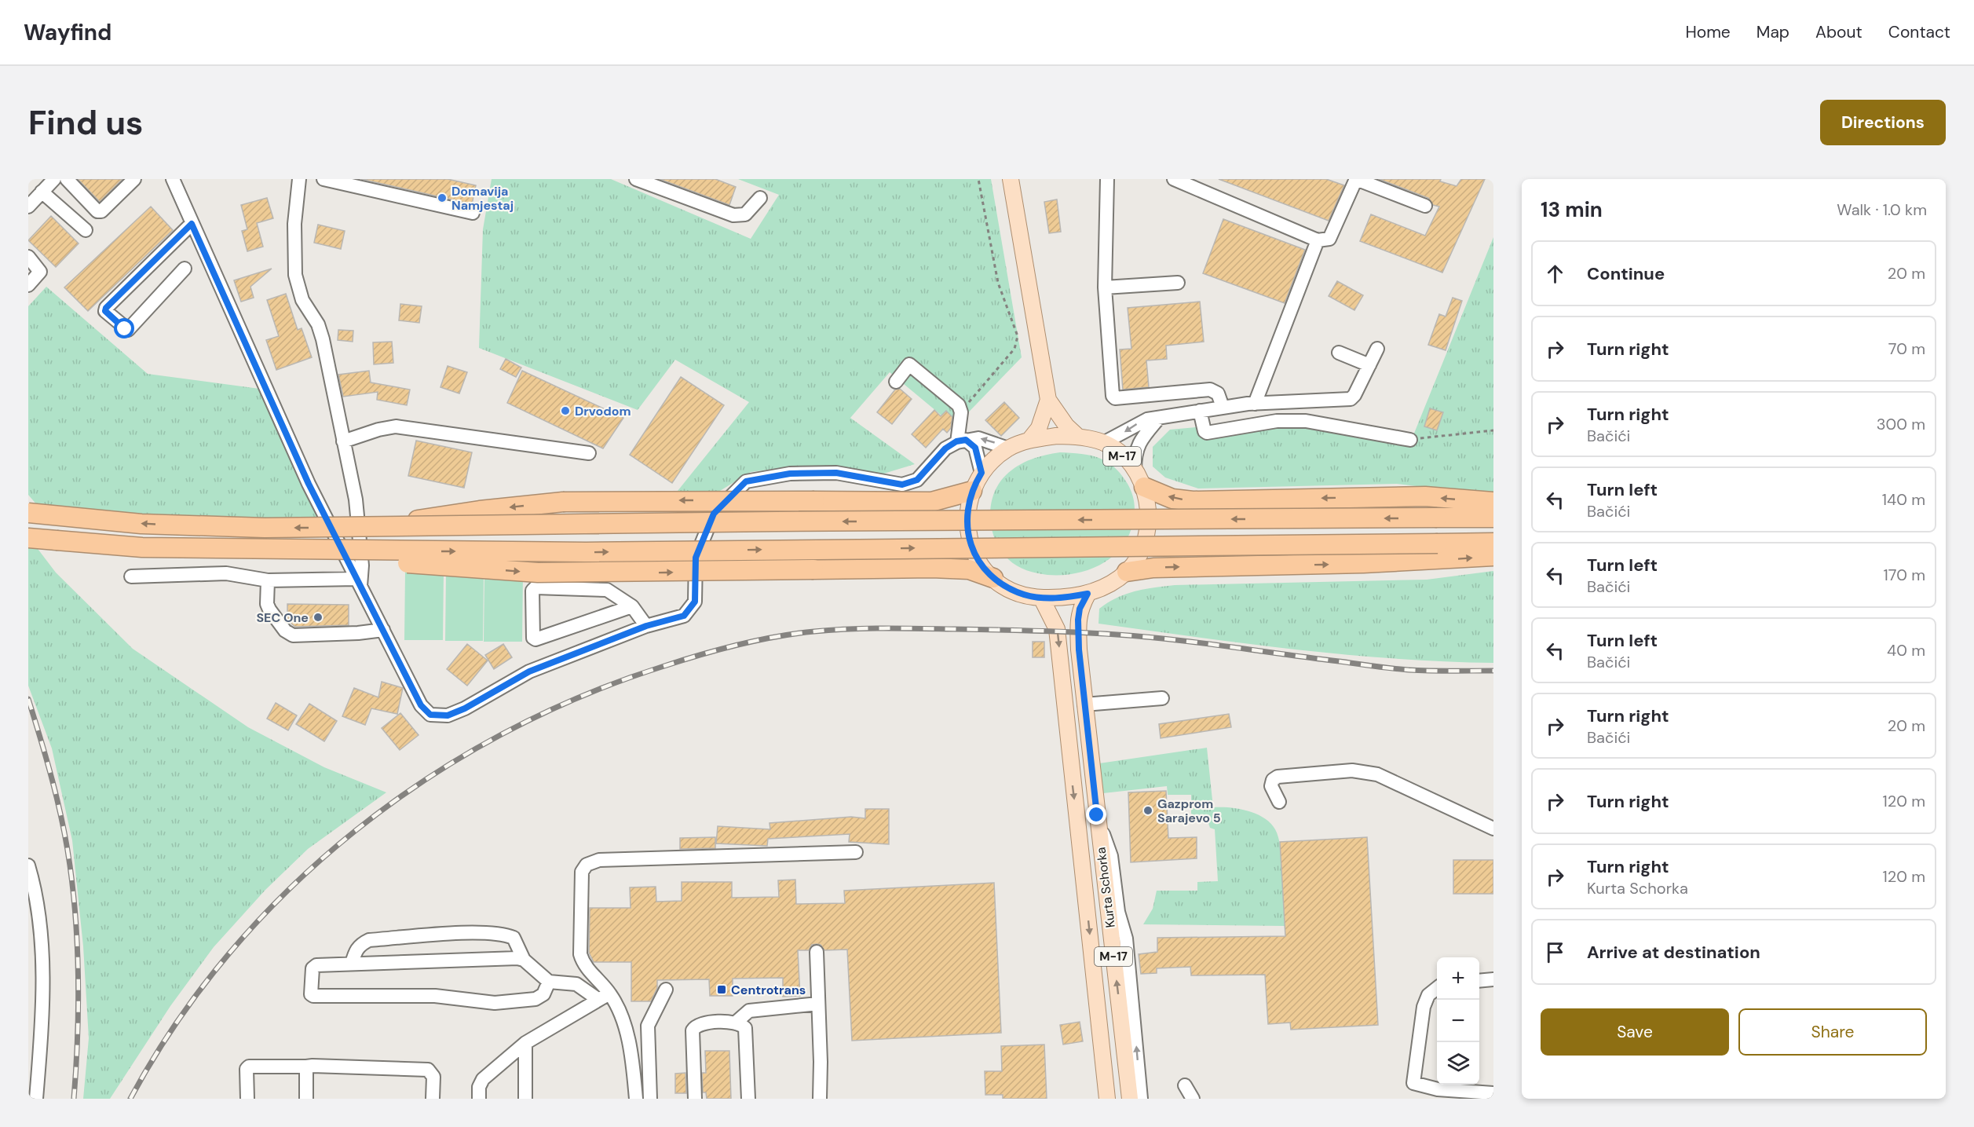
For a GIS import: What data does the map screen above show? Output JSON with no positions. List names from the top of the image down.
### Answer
{
  "streets": {
    "main road": ["M-17", "Kurta Schorka"]
  },
  "crossings": [
    ["M-17", "Kurta Schorka"]
  ],
  "places": {
    "other": [
      "Domavija Namjestaj",
      "Drvodom",
      "SEC One",
      "Gazprom Sarajevo 5"
    ],
    "transit": ["Centrotrans"]
  },
  "page": {
    "header": "Wayfind",
    "nav": [
      "Home",
      "Map",
      "About",
      "Contact"
    ],
    "buttons": [
      "Directions",
      ["Save", "Share"]
    ],
    "title": "Find us",
    "heading": ["13 min", "Walk · 1.0 km"],
    "list": [
      ["Continue", "20 m"],
      ["Turn right", "70 m"],
      ["Turn right", "Bačići", "300 m"],
      ["Turn left", "Bačići", "140 m"],
      ["Turn left", "Bačići", "170 m"],
      ["Turn left", "Bačići", "40 m"],
      ["Turn right", "Bačići", "20 m"],
      ["Turn right", "120 m"],
      ["Turn right", "Kurta Schorka", "120 m"],
      "Arrive at destination"
    ],
    "map_buttons": ["+", "−"]
  }
}
